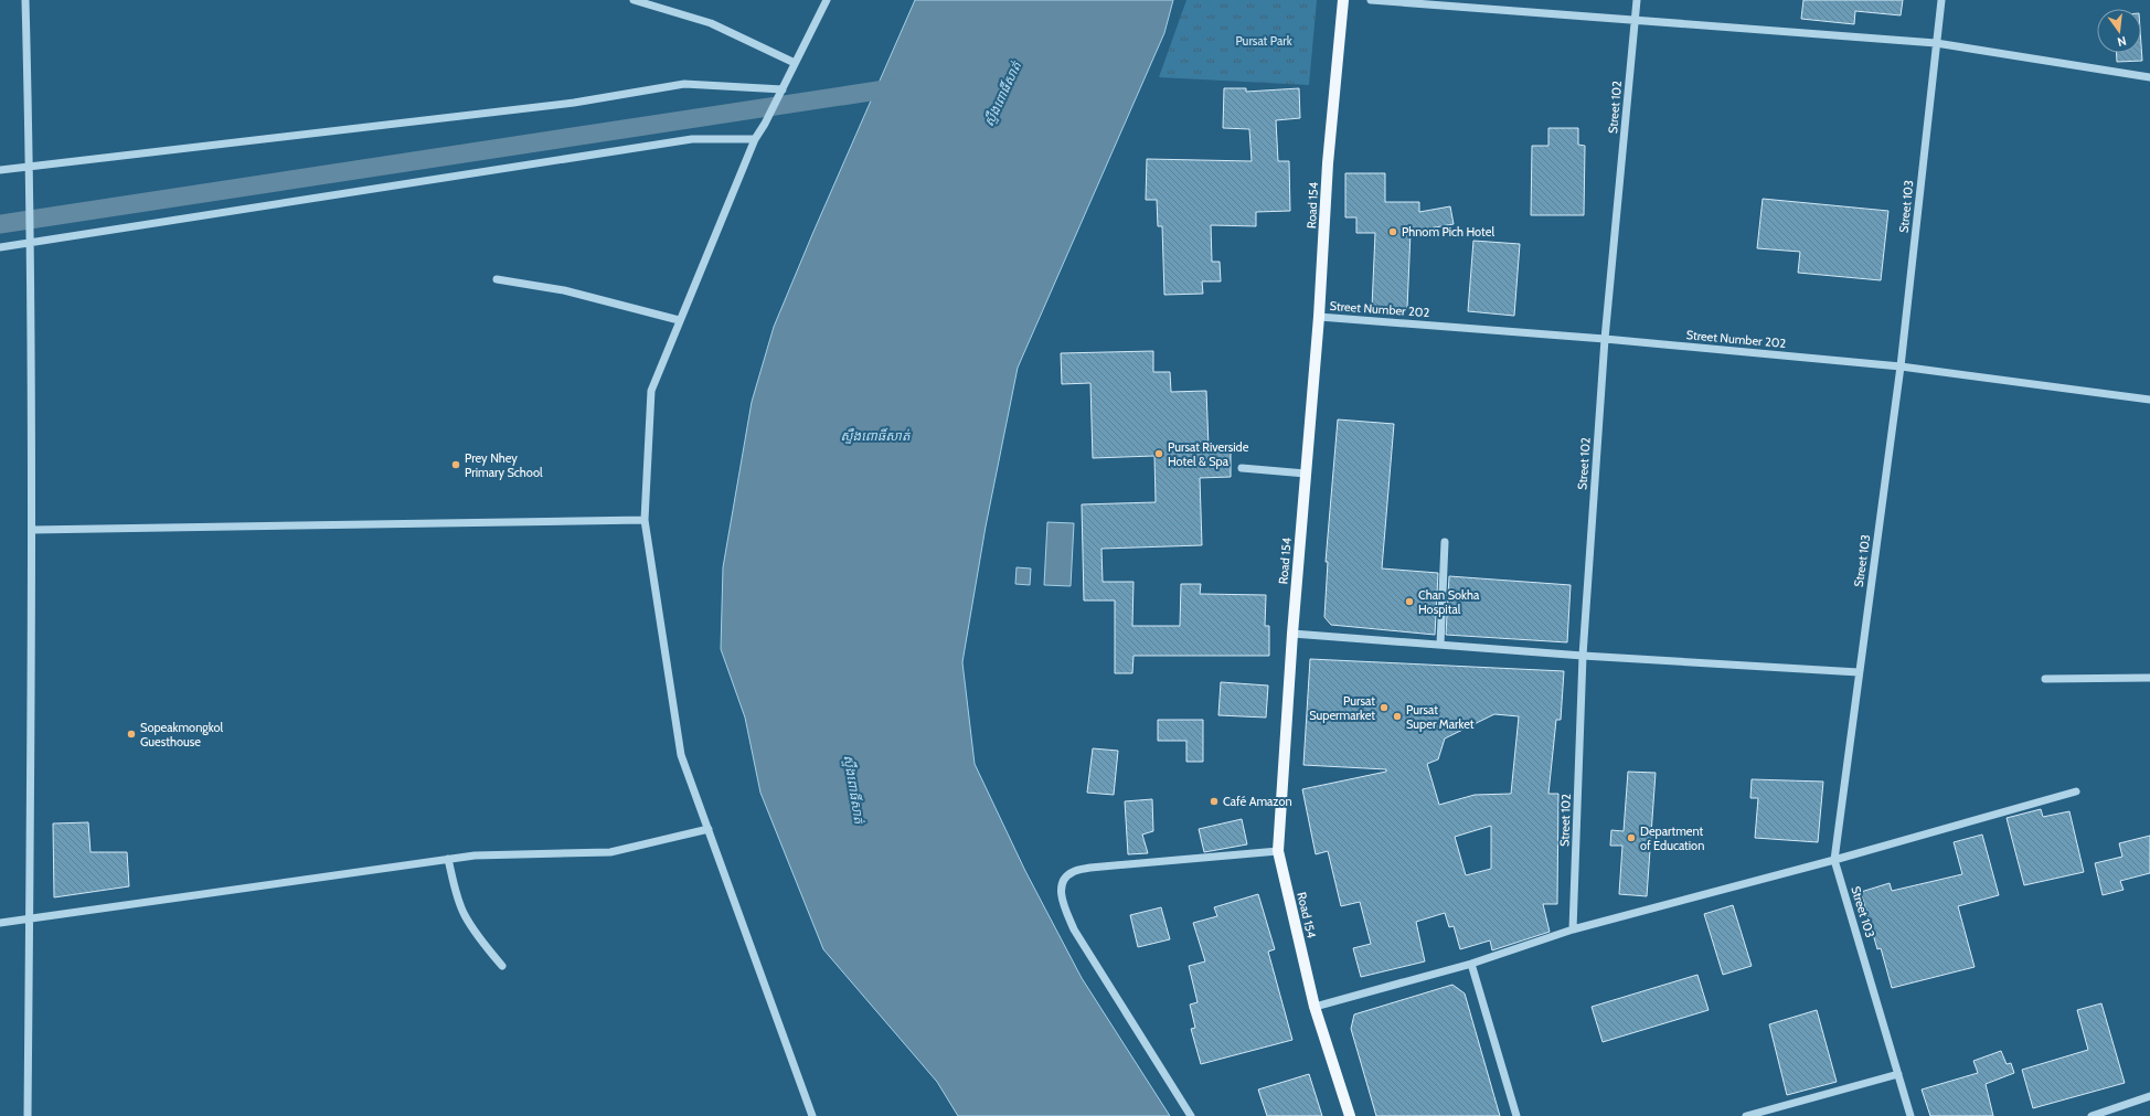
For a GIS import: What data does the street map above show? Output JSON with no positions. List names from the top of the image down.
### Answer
{
  "streets": {
    "main road": ["Road 154"],
    "street": ["Street 102", "Street 103", "Street Number 202"]
  },
  "crossings": [
    ["Street 102", "Street Number 202"],
    ["Road 154", "Street Number 202"],
    ["Street 103", "Street Number 202"]
  ],
  "water": ["ស្ទឹងពោធិ៍សាត់"],
  "parks": ["Pursat Park"],
  "places": [
    "Phnom Pich Hotel",
    "Pursat Riverside Hotel & Spa",
    "Prey Nhey Primary School",
    "Chan Sokha Hospital",
    "Pursat Supermarket",
    "Pursat Super Market",
    "Sopeakmongkol Guesthouse",
    "Café Amazon",
    "Department of Education"
  ],
  "north": "bottom"
}
